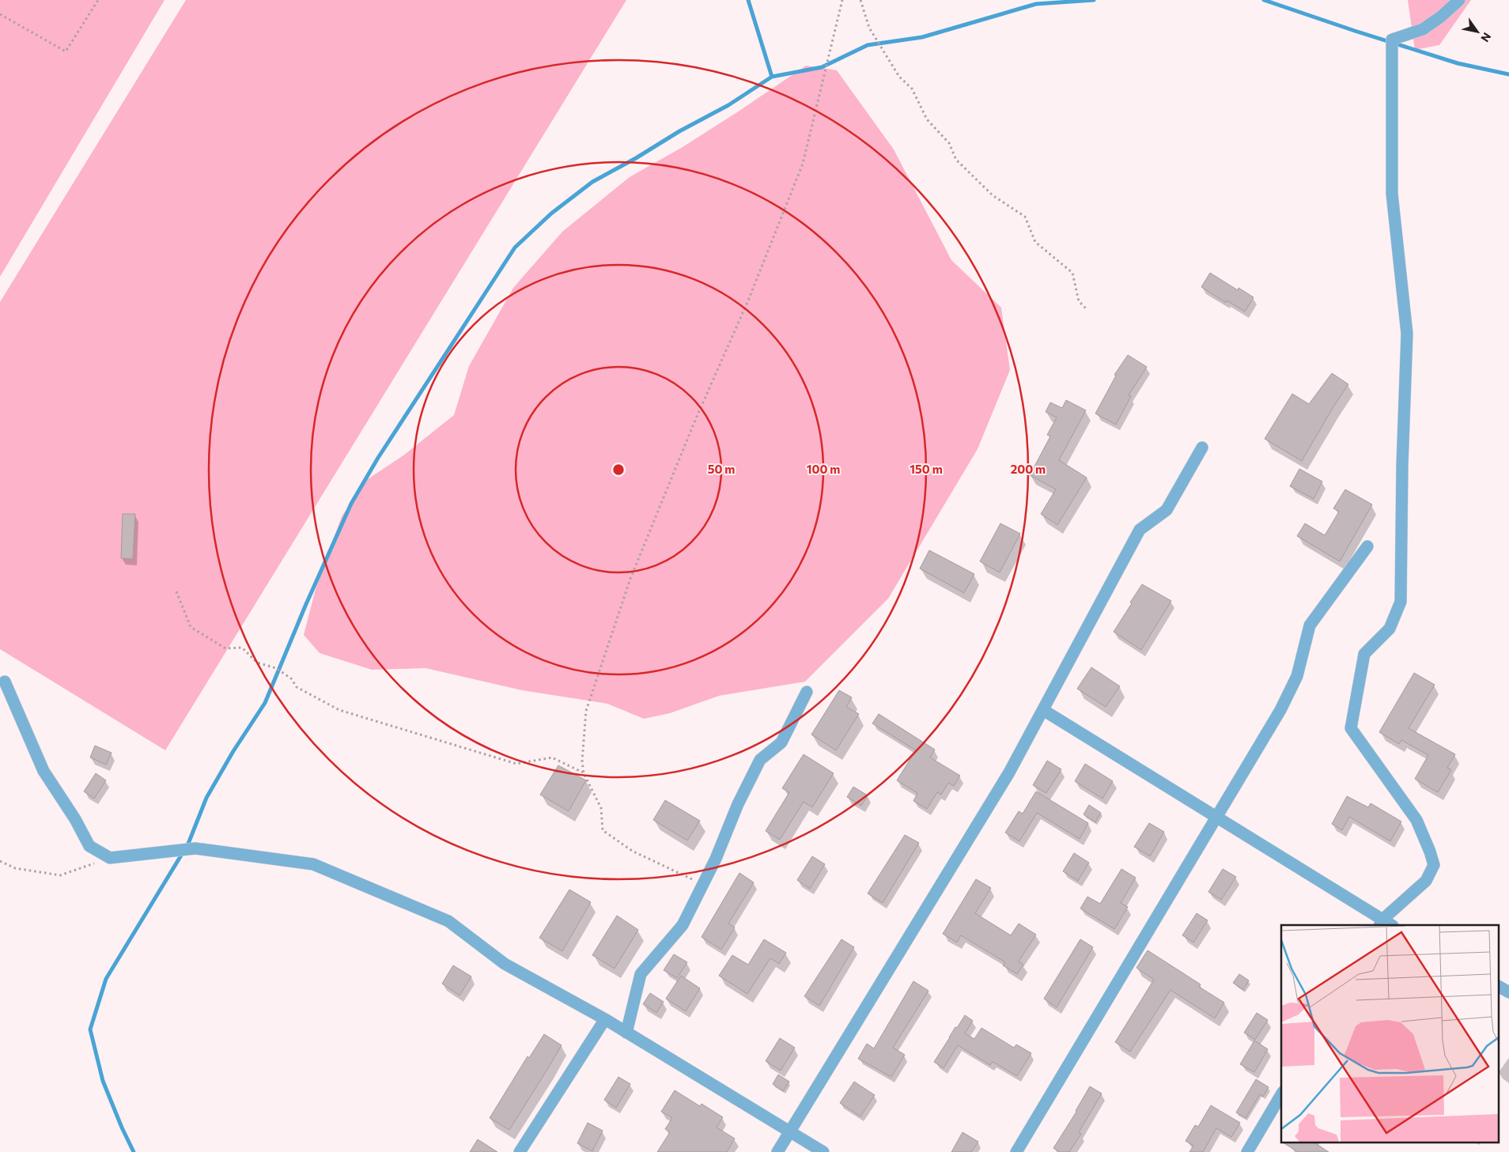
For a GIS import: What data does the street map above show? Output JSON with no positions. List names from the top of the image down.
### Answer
{
  "north": "bottom right",
  "rings": [
    "50 m",
    "100 m",
    "150 m",
    "200 m"
  ]
}
